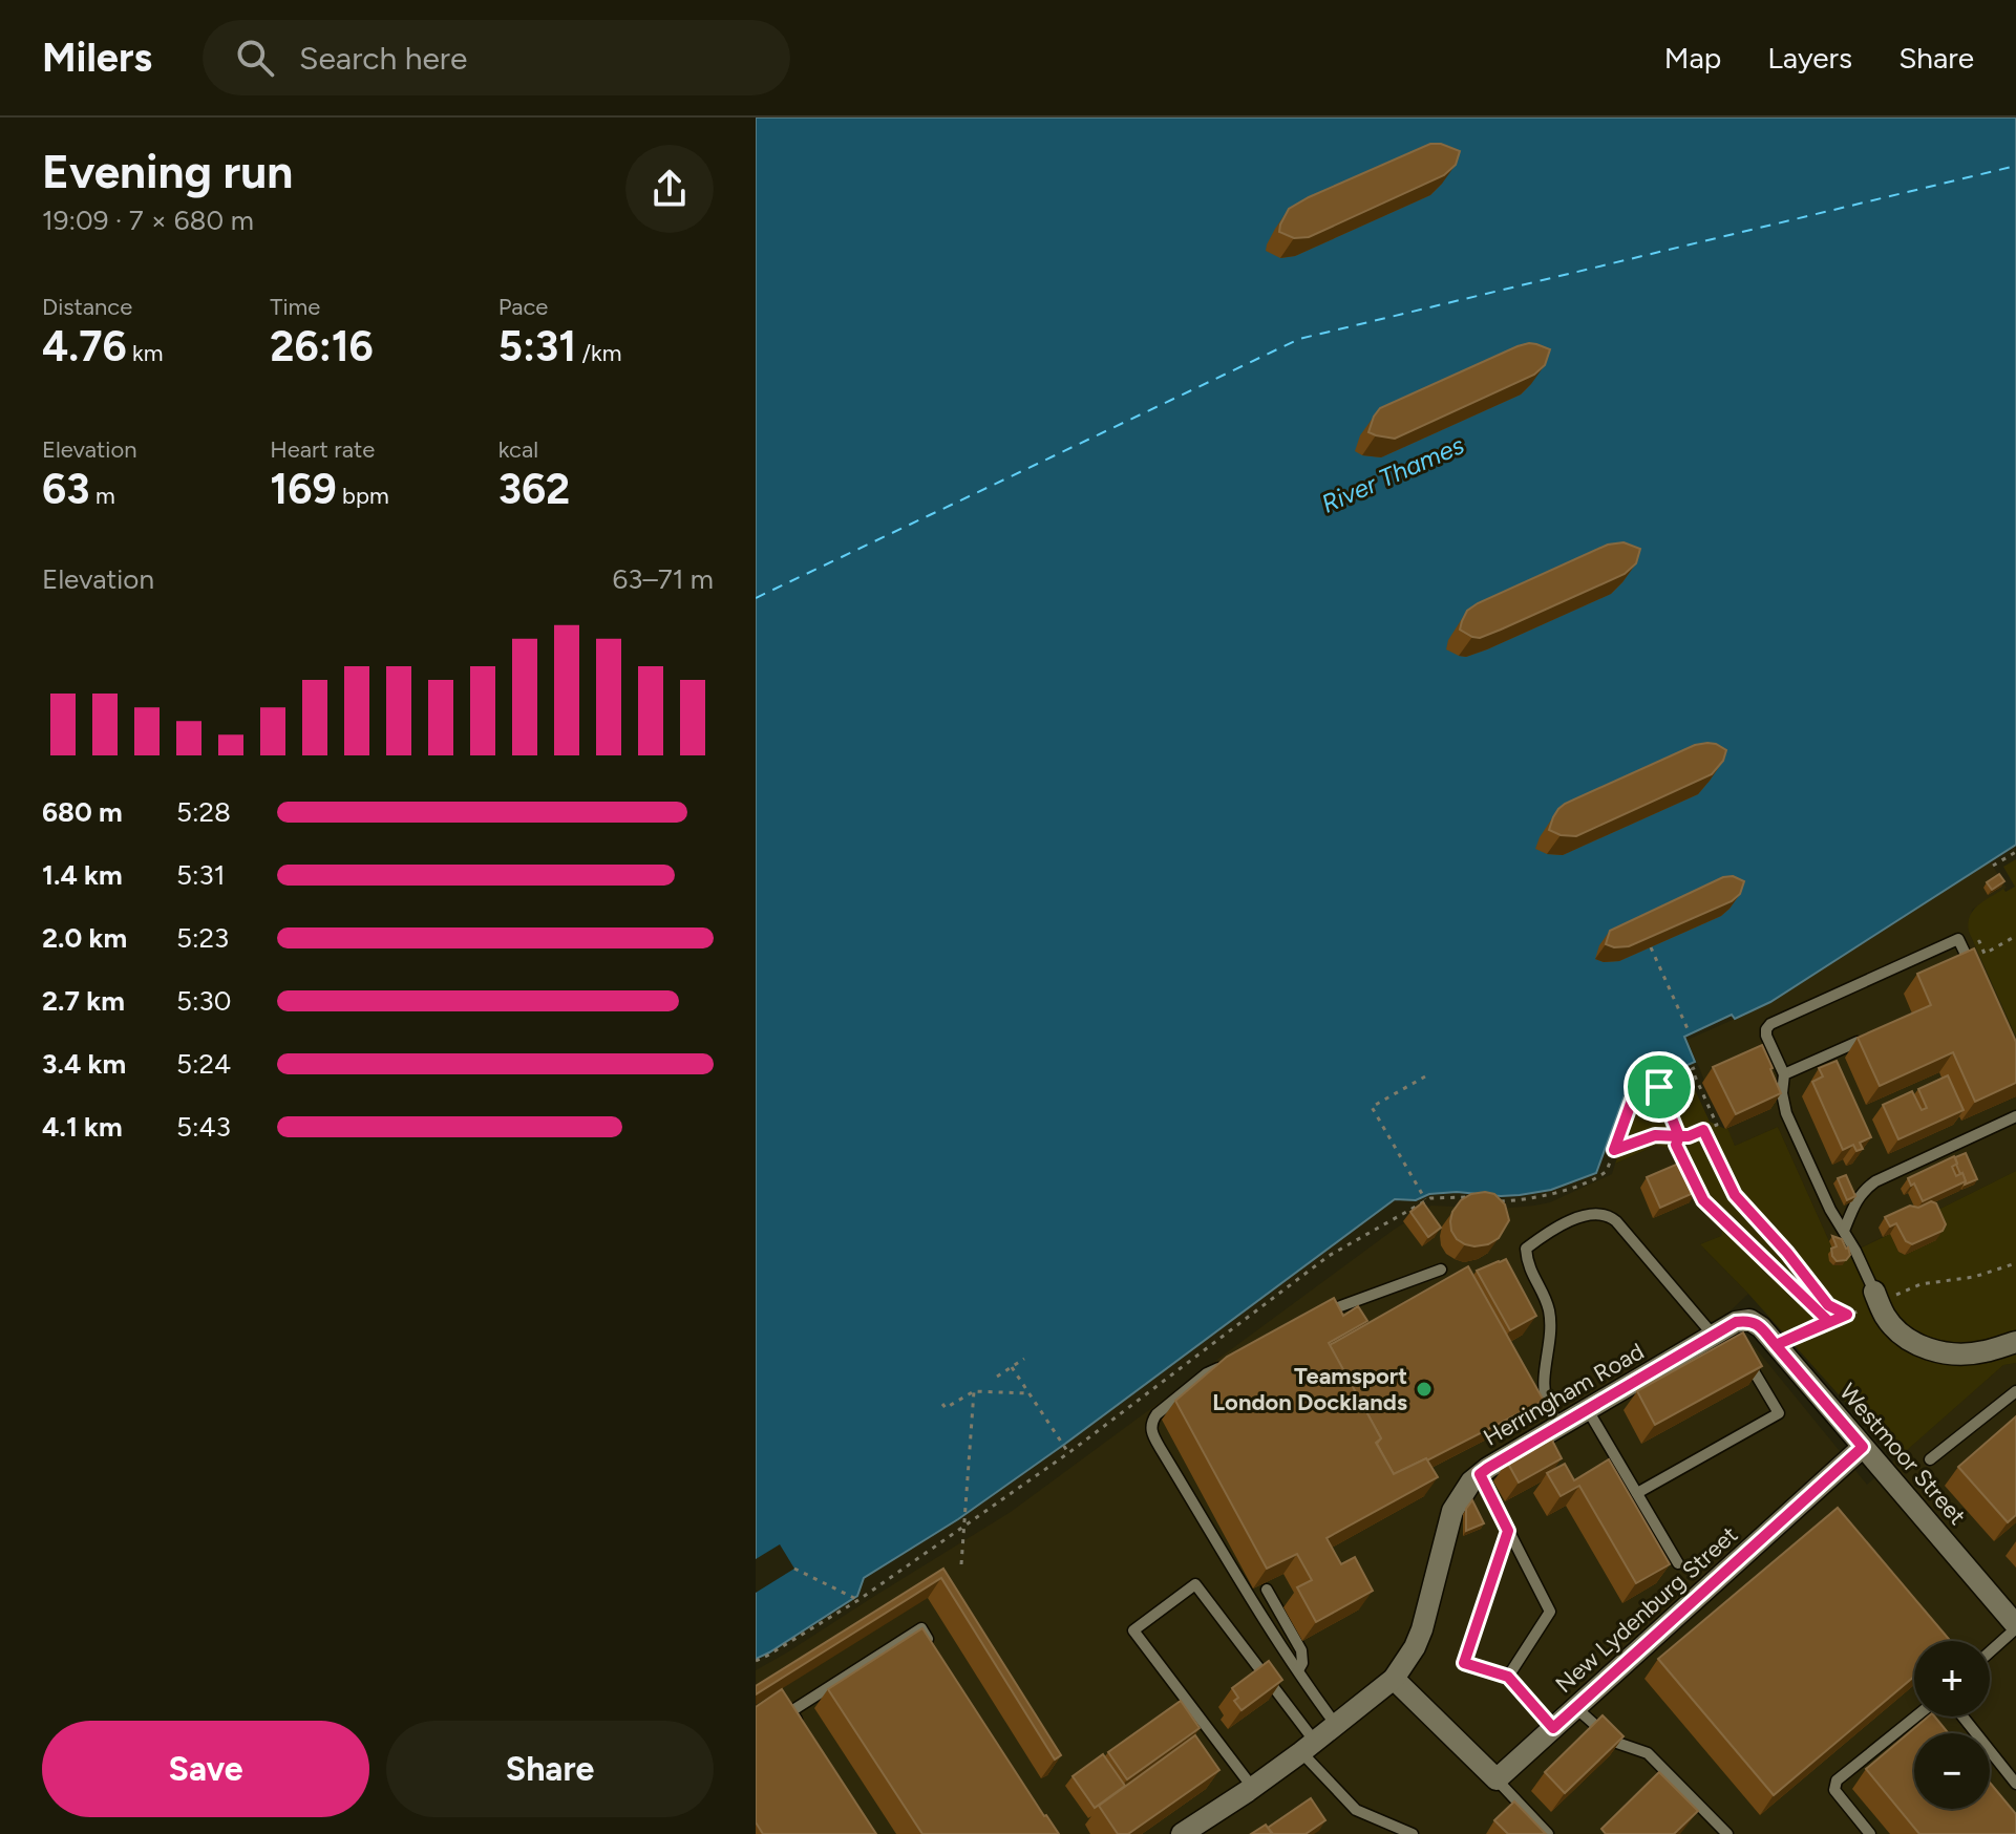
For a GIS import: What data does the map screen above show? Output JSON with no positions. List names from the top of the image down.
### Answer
{
  "streets": {
    "street": ["Herringham Road", "Westmoor Street", "New Lydenburg Street"]
  },
  "crossings": [
    ["Herringham Road", "Westmoor Street"],
    ["Westmoor Street", "New Lydenburg Street"]
  ],
  "water": ["River Thames"],
  "places": ["Teamsport London Docklands"],
  "page": {
    "header": "Milers",
    "search": "Search here",
    "nav": ["Map", "Layers", "Share"],
    "heading": ["Evening run", "19:09 · 7 × 680 m"],
    "stats": [
      ["Distance", "4.76 km"],
      ["Time", "26:16"],
      ["Pace", "5:31 /km"],
      ["Elevation", "63 m"],
      ["Heart rate", "169 bpm"],
      ["kcal", "362"]
    ],
    "chart": ["Elevation", "63–71 m"],
    "list": [
      {
        "name": "680 m",
        "note": "5:28"
      },
      {
        "name": "1.4 km",
        "note": "5:31"
      },
      {
        "name": "2.0 km",
        "note": "5:23"
      },
      {
        "name": "2.7 km",
        "note": "5:30"
      },
      {
        "name": "3.4 km",
        "note": "5:24"
      },
      {
        "name": "4.1 km",
        "note": "5:43"
      }
    ],
    "map_buttons": ["+", "−"],
    "buttons": ["Save", "Share"]
  }
}
